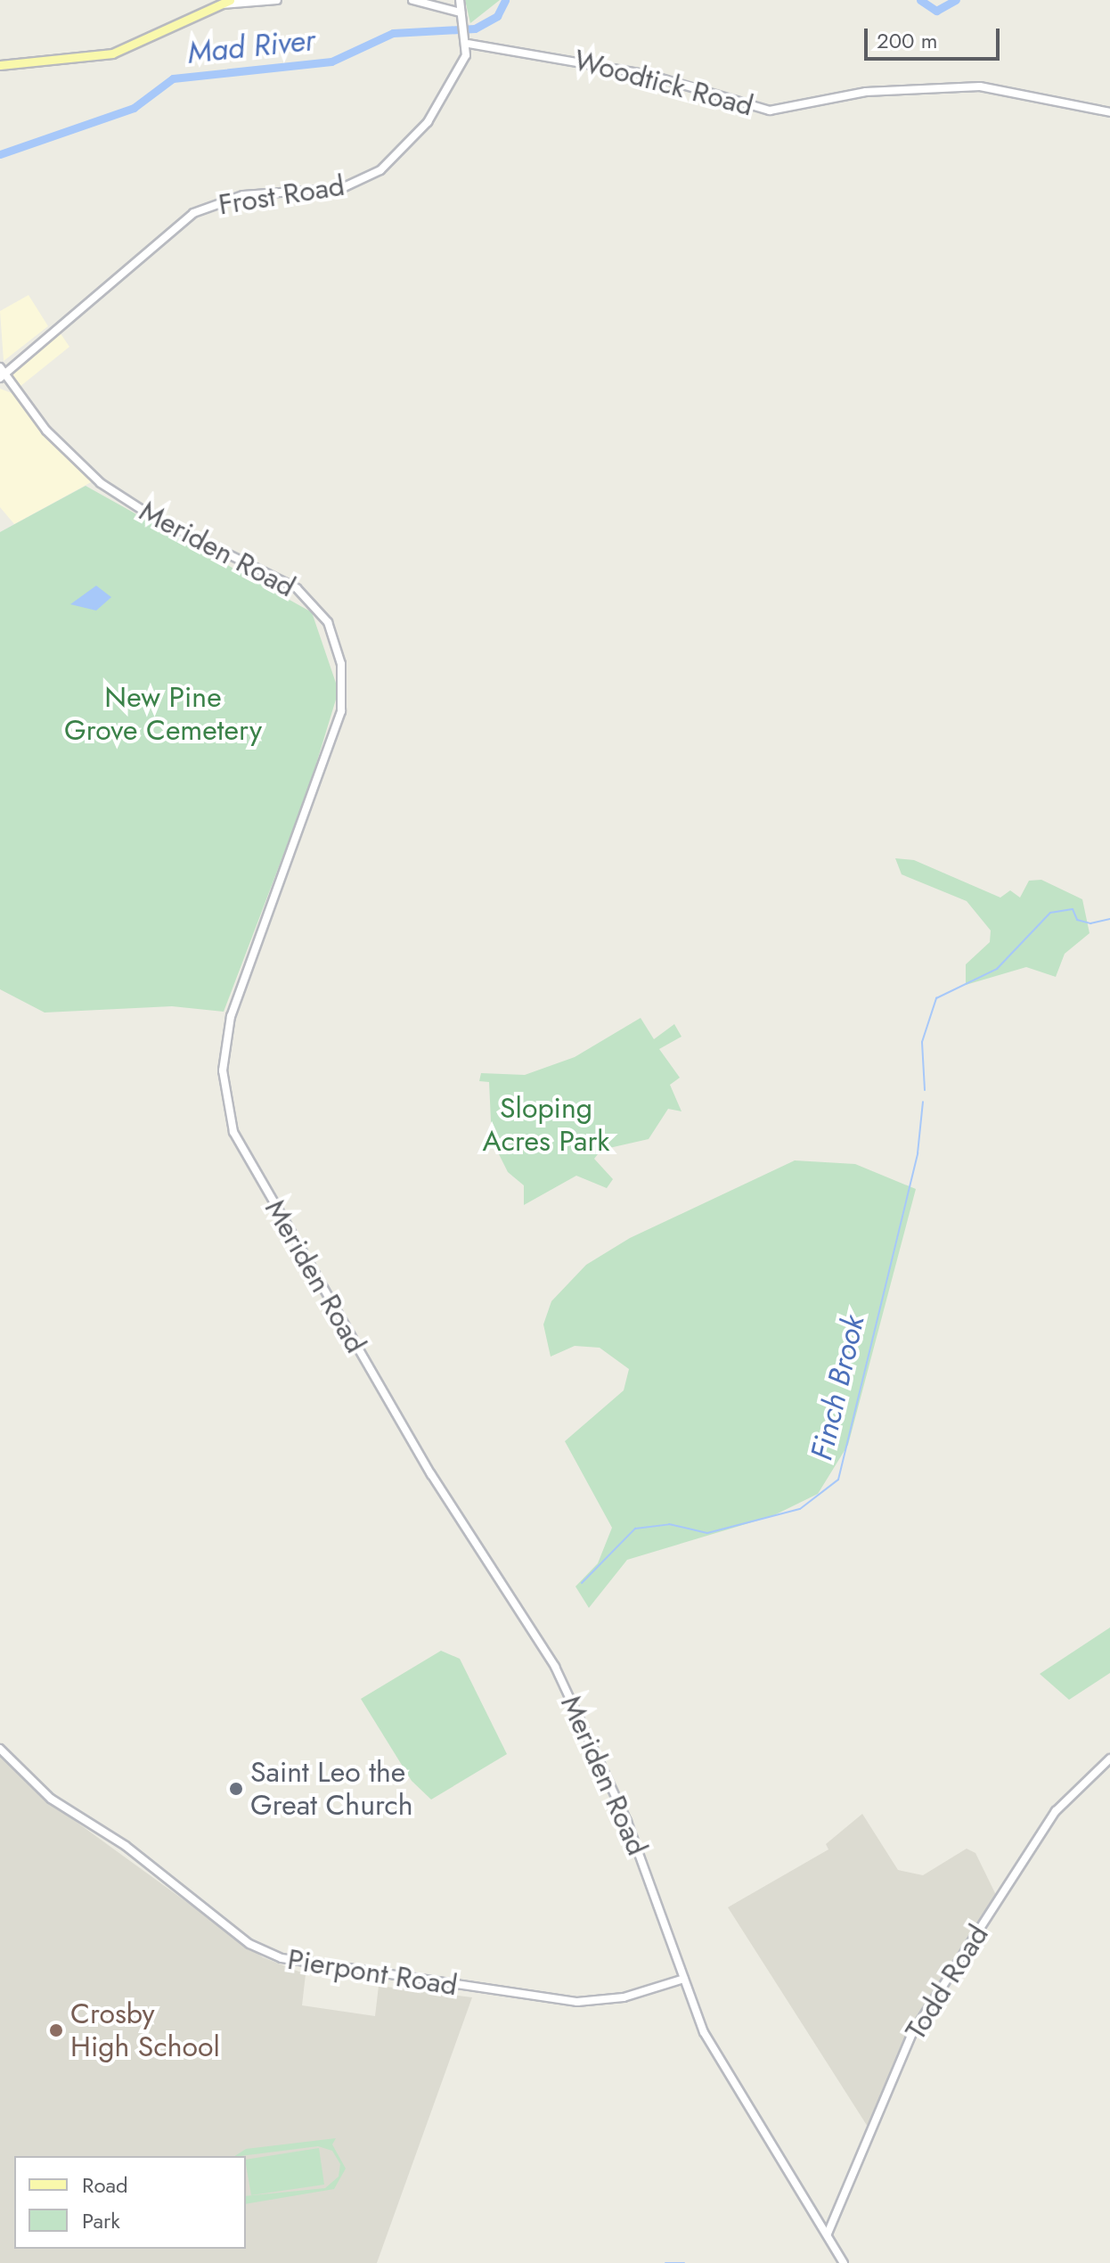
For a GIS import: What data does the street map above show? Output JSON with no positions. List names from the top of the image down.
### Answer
{
  "streets": {
    "main road": [
      "Woodtick Road",
      "Frost Road",
      "Meriden Road",
      "Pierpont Road",
      "Todd Road"
    ]
  },
  "crossings": [
    ["Woodtick Road", "Frost Road"],
    ["Frost Road", "Meriden Road"],
    ["Meriden Road", "Pierpont Road"],
    ["Meriden Road", "Todd Road"]
  ],
  "water": ["Mad River", "Finch Brook"],
  "parks": ["New Pine Grove Cemetery", "Sloping Acres Park"],
  "places": ["Saint Leo the Great Church", "Crosby High School"],
  "legend": ["Road", "Park"],
  "scale_bar": "200 m"
}
